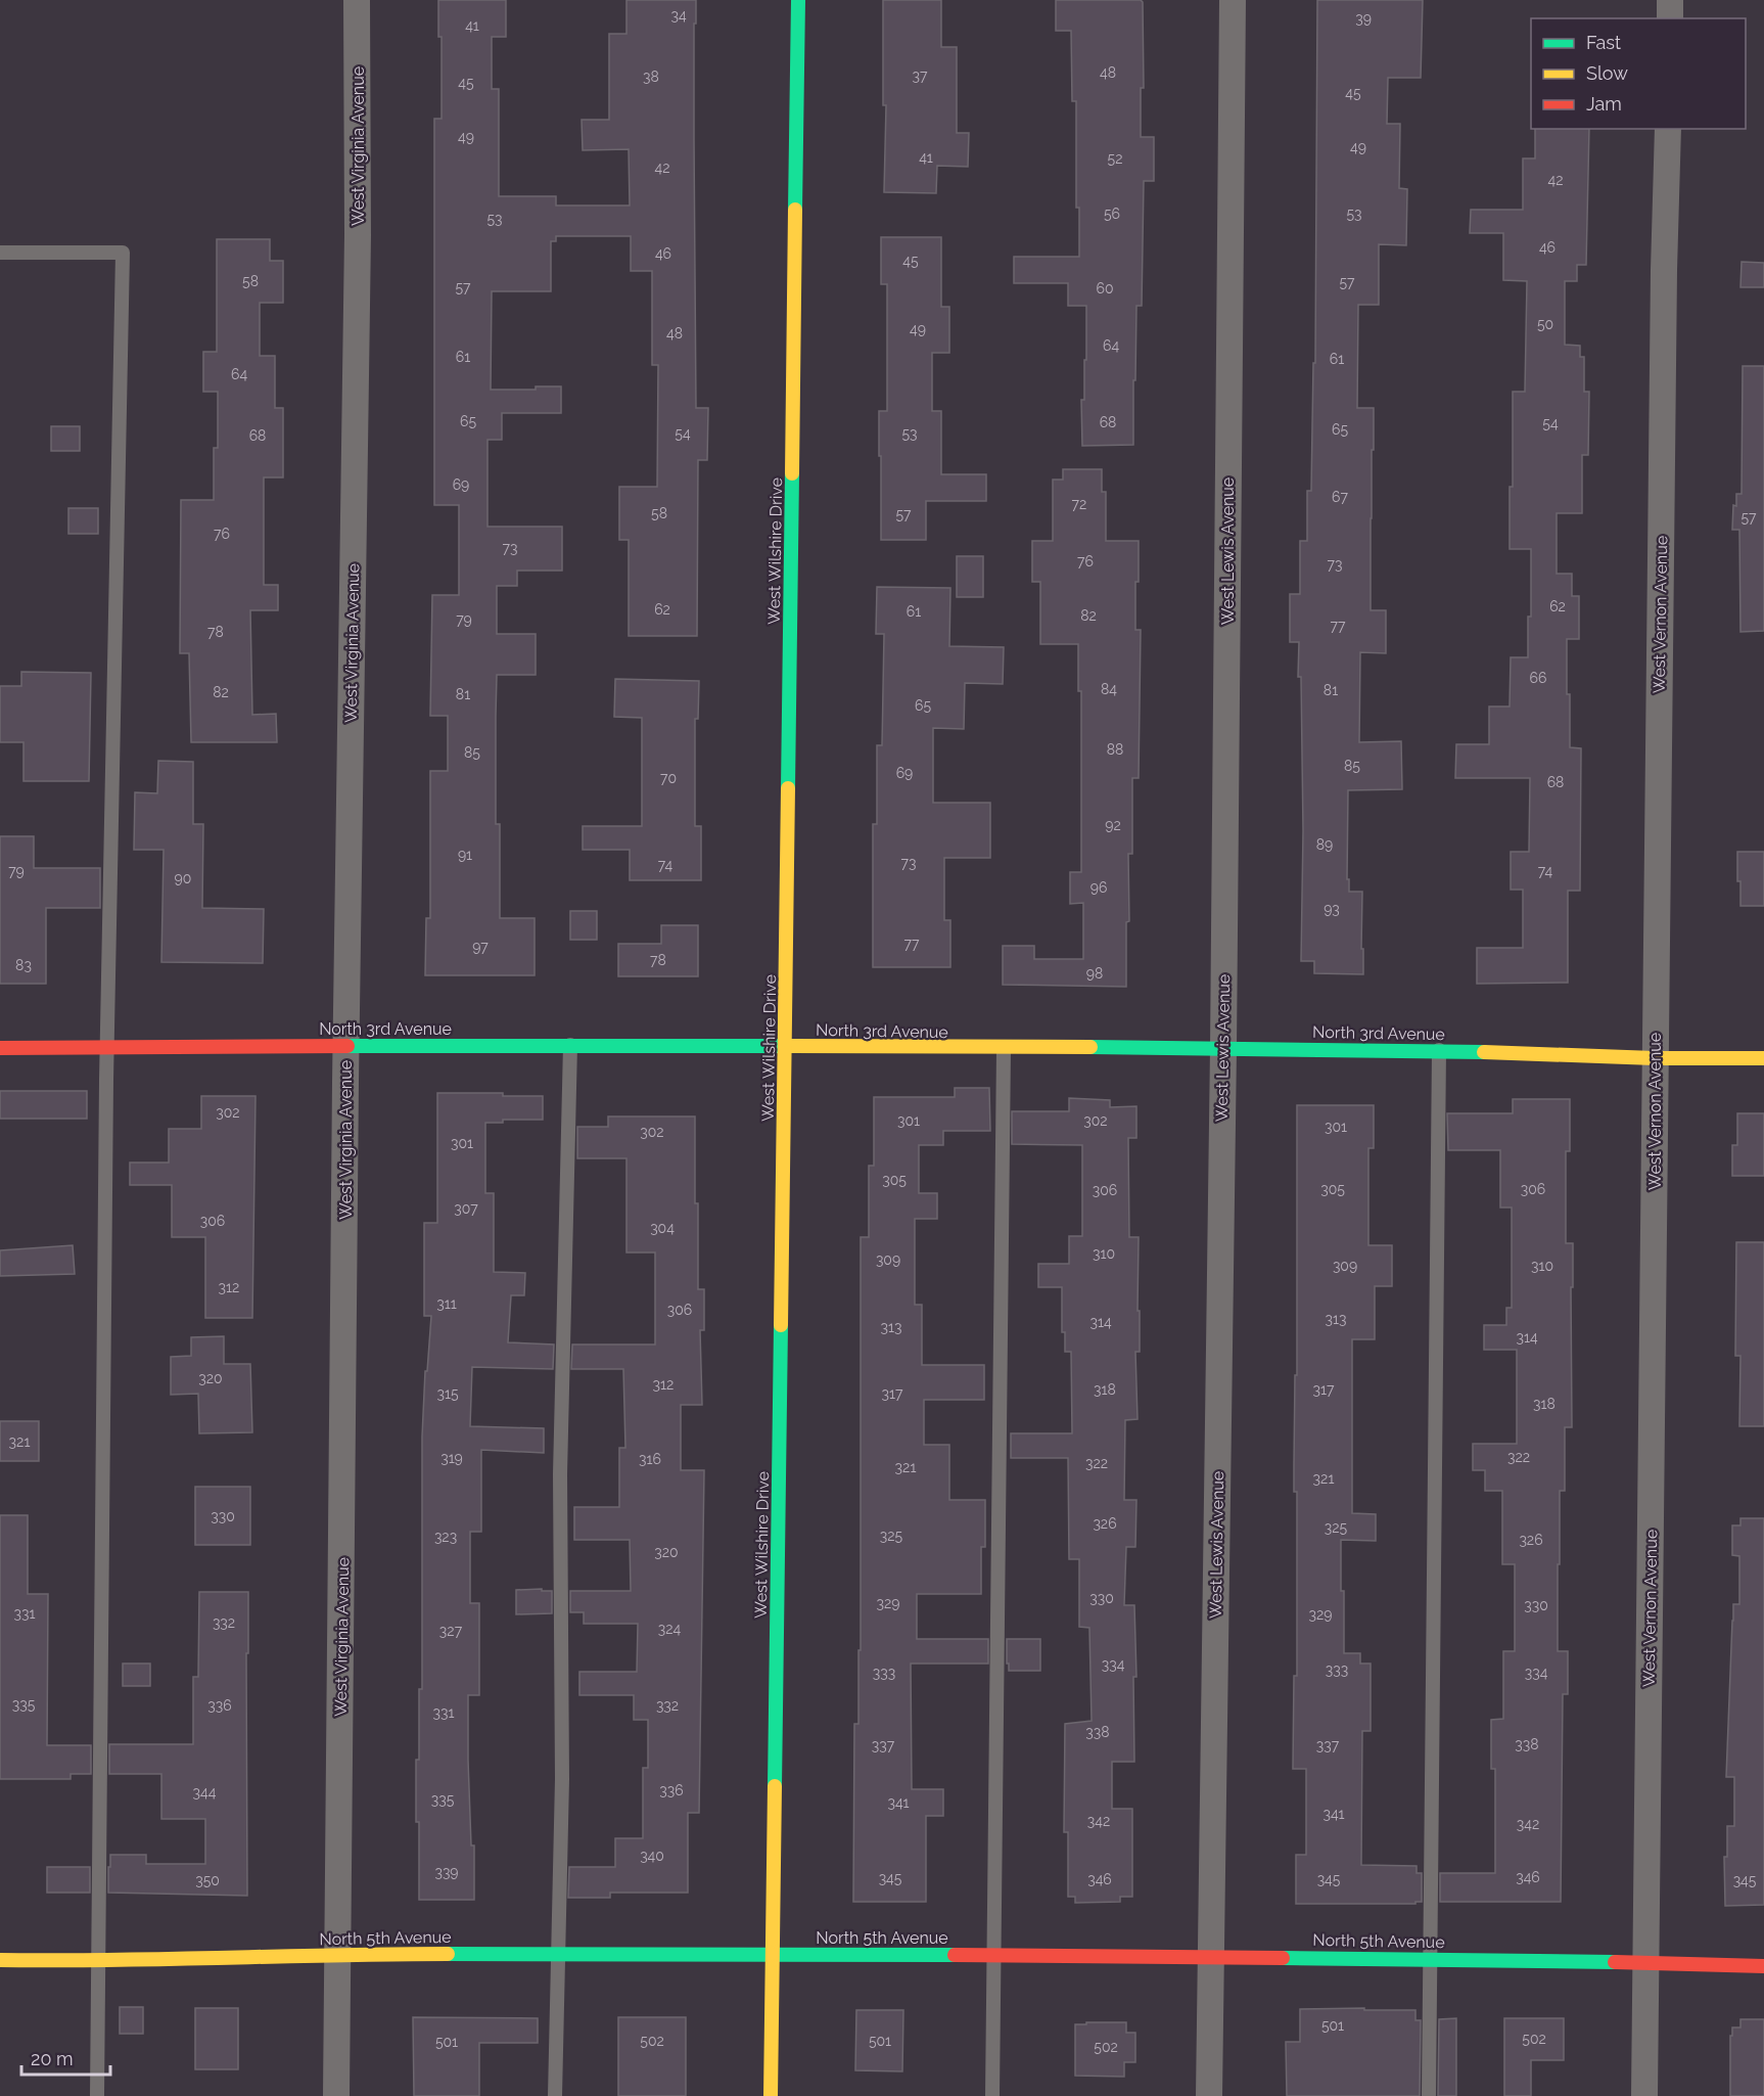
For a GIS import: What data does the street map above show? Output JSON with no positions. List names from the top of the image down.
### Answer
{
  "streets": {
    "street": [
      "West Virginia Avenue",
      "West Wilshire Drive",
      "West Lewis Avenue",
      "West Vernon Avenue",
      "North 3rd Avenue",
      "North 5th Avenue"
    ]
  },
  "crossings": [
    ["West Virginia Avenue", "North 3rd Avenue"],
    ["West Virginia Avenue", "North 5th Avenue"],
    ["West Wilshire Drive", "North 3rd Avenue"],
    ["West Wilshire Drive", "North 5th Avenue"],
    ["West Lewis Avenue", "North 3rd Avenue"],
    ["West Lewis Avenue", "North 5th Avenue"],
    ["West Vernon Avenue", "North 3rd Avenue"],
    ["West Vernon Avenue", "North 5th Avenue"]
  ],
  "house_numbers": [
    "34",
    "39",
    "41",
    "48",
    "37",
    "38",
    "45",
    "45",
    "49",
    "49",
    "41",
    "52",
    "42",
    "42",
    "56",
    "53",
    "53",
    "46",
    "46",
    "45",
    "58",
    "57",
    "57",
    "60",
    "50",
    "49",
    "48",
    "64",
    "61",
    "61",
    "64",
    "65",
    "68",
    "54",
    "65",
    "54",
    "53",
    "68",
    "69",
    "67",
    "72",
    "58",
    "57",
    "57",
    "76",
    "73",
    "76",
    "73",
    "62",
    "62",
    "61",
    "82",
    "79",
    "77",
    "78",
    "66",
    "84",
    "81",
    "82",
    "81",
    "65",
    "88",
    "85",
    "85",
    "69",
    "70",
    "68",
    "92",
    "89",
    "91",
    "73",
    "74",
    "79",
    "74",
    "90",
    "96",
    "93",
    "77",
    "97",
    "78",
    "83",
    "98",
    "302",
    "301",
    "302",
    "301",
    "302",
    "301",
    "305",
    "305",
    "306",
    "306",
    "307",
    "306",
    "304",
    "310",
    "309",
    "309",
    "310",
    "312",
    "311",
    "306",
    "313",
    "314",
    "313",
    "314",
    "320",
    "312",
    "318",
    "317",
    "315",
    "317",
    "318",
    "321",
    "322",
    "319",
    "316",
    "322",
    "321",
    "321",
    "330",
    "326",
    "325",
    "325",
    "323",
    "326",
    "320",
    "330",
    "329",
    "330",
    "331",
    "329",
    "332",
    "324",
    "327",
    "334",
    "333",
    "333",
    "334",
    "335",
    "336",
    "332",
    "331",
    "338",
    "338",
    "337",
    "337",
    "336",
    "344",
    "335",
    "341",
    "341",
    "342",
    "342",
    "340",
    "339",
    "346",
    "345",
    "346",
    "345",
    "350",
    "345",
    "501",
    "502",
    "502",
    "501",
    "501",
    "502"
  ],
  "legend": ["Fast", "Slow", "Jam"],
  "scale_bar": "20 m"
}
